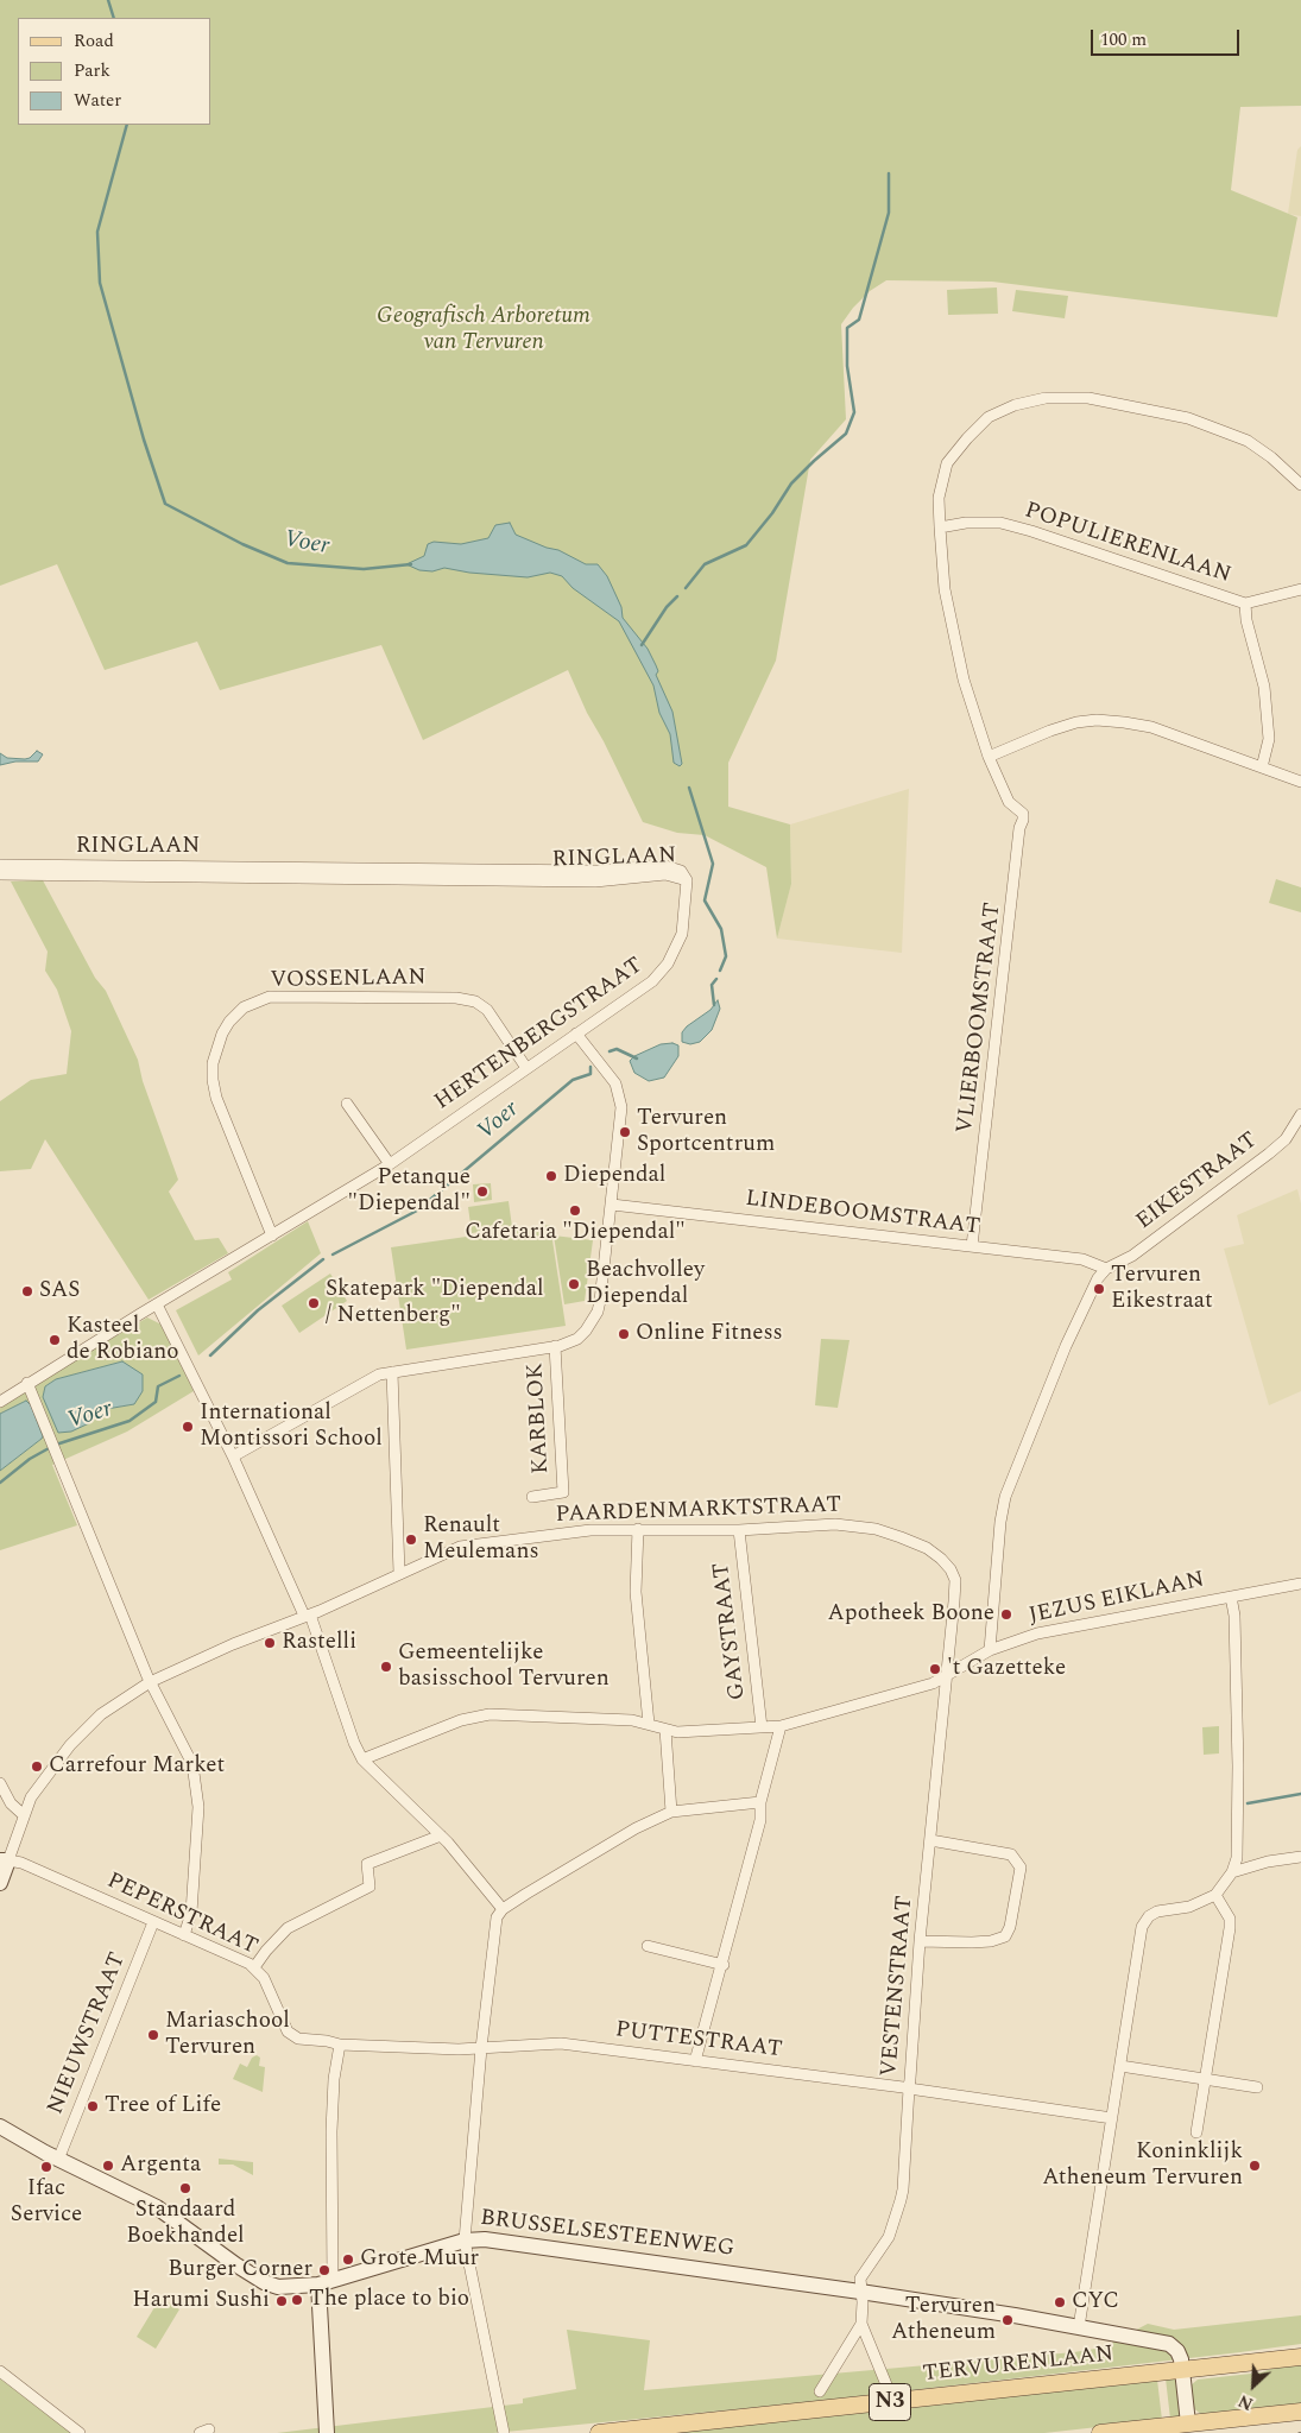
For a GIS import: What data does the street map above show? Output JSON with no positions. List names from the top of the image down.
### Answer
{
  "streets": {
    "main road": ["TERVURENLAAN", "N3"],
    "street": [
      "POPULIERENLAAN",
      "RINGLAAN",
      "VOSSENLAAN",
      "VLIERBOOMSTRAAT",
      "HERTENBERGSTRAAT",
      "EIKESTRAAT",
      "LINDEBOOMSTRAAT",
      "KARBLOK",
      "PAARDENMARKTSTRAAT",
      "JEZUS EIKLAAN",
      "GAYSTRAAT",
      "PEPERSTRAAT",
      "VESTENSTRAAT",
      "NIEUWSTRAAT",
      "PUTTESTRAAT",
      "BRUSSELSESTEENWEG"
    ]
  },
  "crossings": [
    ["POPULIERENLAAN", "VLIERBOOMSTRAAT"],
    ["RINGLAAN", "HERTENBERGSTRAAT"],
    ["VOSSENLAAN", "HERTENBERGSTRAAT"],
    ["VLIERBOOMSTRAAT", "LINDEBOOMSTRAAT"],
    ["EIKESTRAAT", "LINDEBOOMSTRAAT"],
    ["PAARDENMARKTSTRAAT", "JEZUS EIKLAAN"],
    ["PAARDENMARKTSTRAAT", "GAYSTRAAT"],
    ["PAARDENMARKTSTRAAT", "PEPERSTRAAT"],
    ["PAARDENMARKTSTRAAT", "VESTENSTRAAT"],
    ["JEZUS EIKLAAN", "GAYSTRAAT"],
    ["JEZUS EIKLAAN", "VESTENSTRAAT"],
    ["PEPERSTRAAT", "NIEUWSTRAAT"],
    ["PEPERSTRAAT", "PUTTESTRAAT"],
    ["VESTENSTRAAT", "PUTTESTRAAT"],
    ["VESTENSTRAAT", "BRUSSELSESTEENWEG"],
    ["NIEUWSTRAAT", "BRUSSELSESTEENWEG"],
    ["BRUSSELSESTEENWEG", "TERVURENLAAN"]
  ],
  "water": ["Voer"],
  "parks": ["Geografisch Arboretum van Tervuren"],
  "places": [
    "Tervuren Sportcentrum",
    "Diependal",
    "Petanque \"Diependal\"",
    "Cafetaria \"Diependal\"",
    "Beachvolley Diependal",
    "Tervuren Eikestraat",
    "SAS",
    "Skatepark \"Diependal / Nettenberg\"",
    "Online Fitness",
    "Kasteel de Robiano",
    "International Montissori School",
    "Renault Meulemans",
    "Apotheek Boone",
    "Rastelli",
    "Gemeentelijke basisschool Tervuren",
    "'t Gazetteke",
    "Carrefour Market",
    "Mariaschool Tervuren",
    "Tree of Life",
    "Argenta",
    "Koninklijk Atheneum Tervuren",
    "Ifac Service",
    "Standaard Boekhandel",
    "Grote Muur",
    "Burger Corner",
    "The place to bio",
    "Harumi Sushi",
    "CYC",
    "Tervuren Atheneum"
  ],
  "legend": ["Road", "Park", "Water"],
  "scale_bar": "100 m",
  "north": "bottom left"
}
